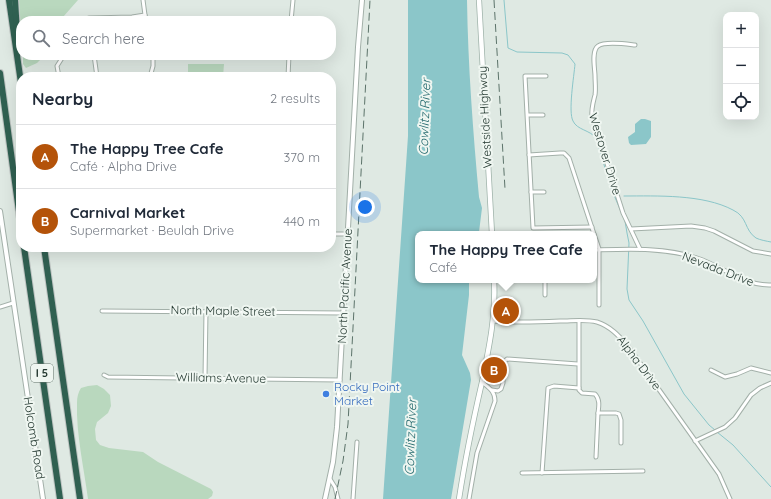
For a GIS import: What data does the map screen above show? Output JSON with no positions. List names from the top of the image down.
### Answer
{
  "streets": {
    "highway": ["I 5"],
    "main road": ["Westside Highway"],
    "street": [
      "Westover Drive",
      "Nevada Drive",
      "North Pacific Avenue",
      "North Maple Street",
      "Alpha Drive",
      "Williams Avenue",
      "Holcomb Road"
    ]
  },
  "crossings": [
    ["Westover Drive", "Nevada Drive"],
    ["North Pacific Avenue", "North Maple Street"],
    ["North Pacific Avenue", "Williams Avenue"]
  ],
  "water": ["Cowlitz River"],
  "places": ["Rocky Point Market"],
  "page": {
    "map_buttons": ["+", "−"],
    "search": "Search here",
    "heading": ["Nearby", "2 results"],
    "list": [
      {
        "mark": "A",
        "name": "The Happy Tree Cafe",
        "note": "Café · Alpha Drive",
        "value": "370 m"
      },
      {
        "mark": "B",
        "name": "Carnival Market",
        "note": "Supermarket · Beulah Drive",
        "value": "440 m"
      }
    ],
    "popup": ["The Happy Tree Cafe", "Café"],
    "pins": ["A", "B"]
  }
}
